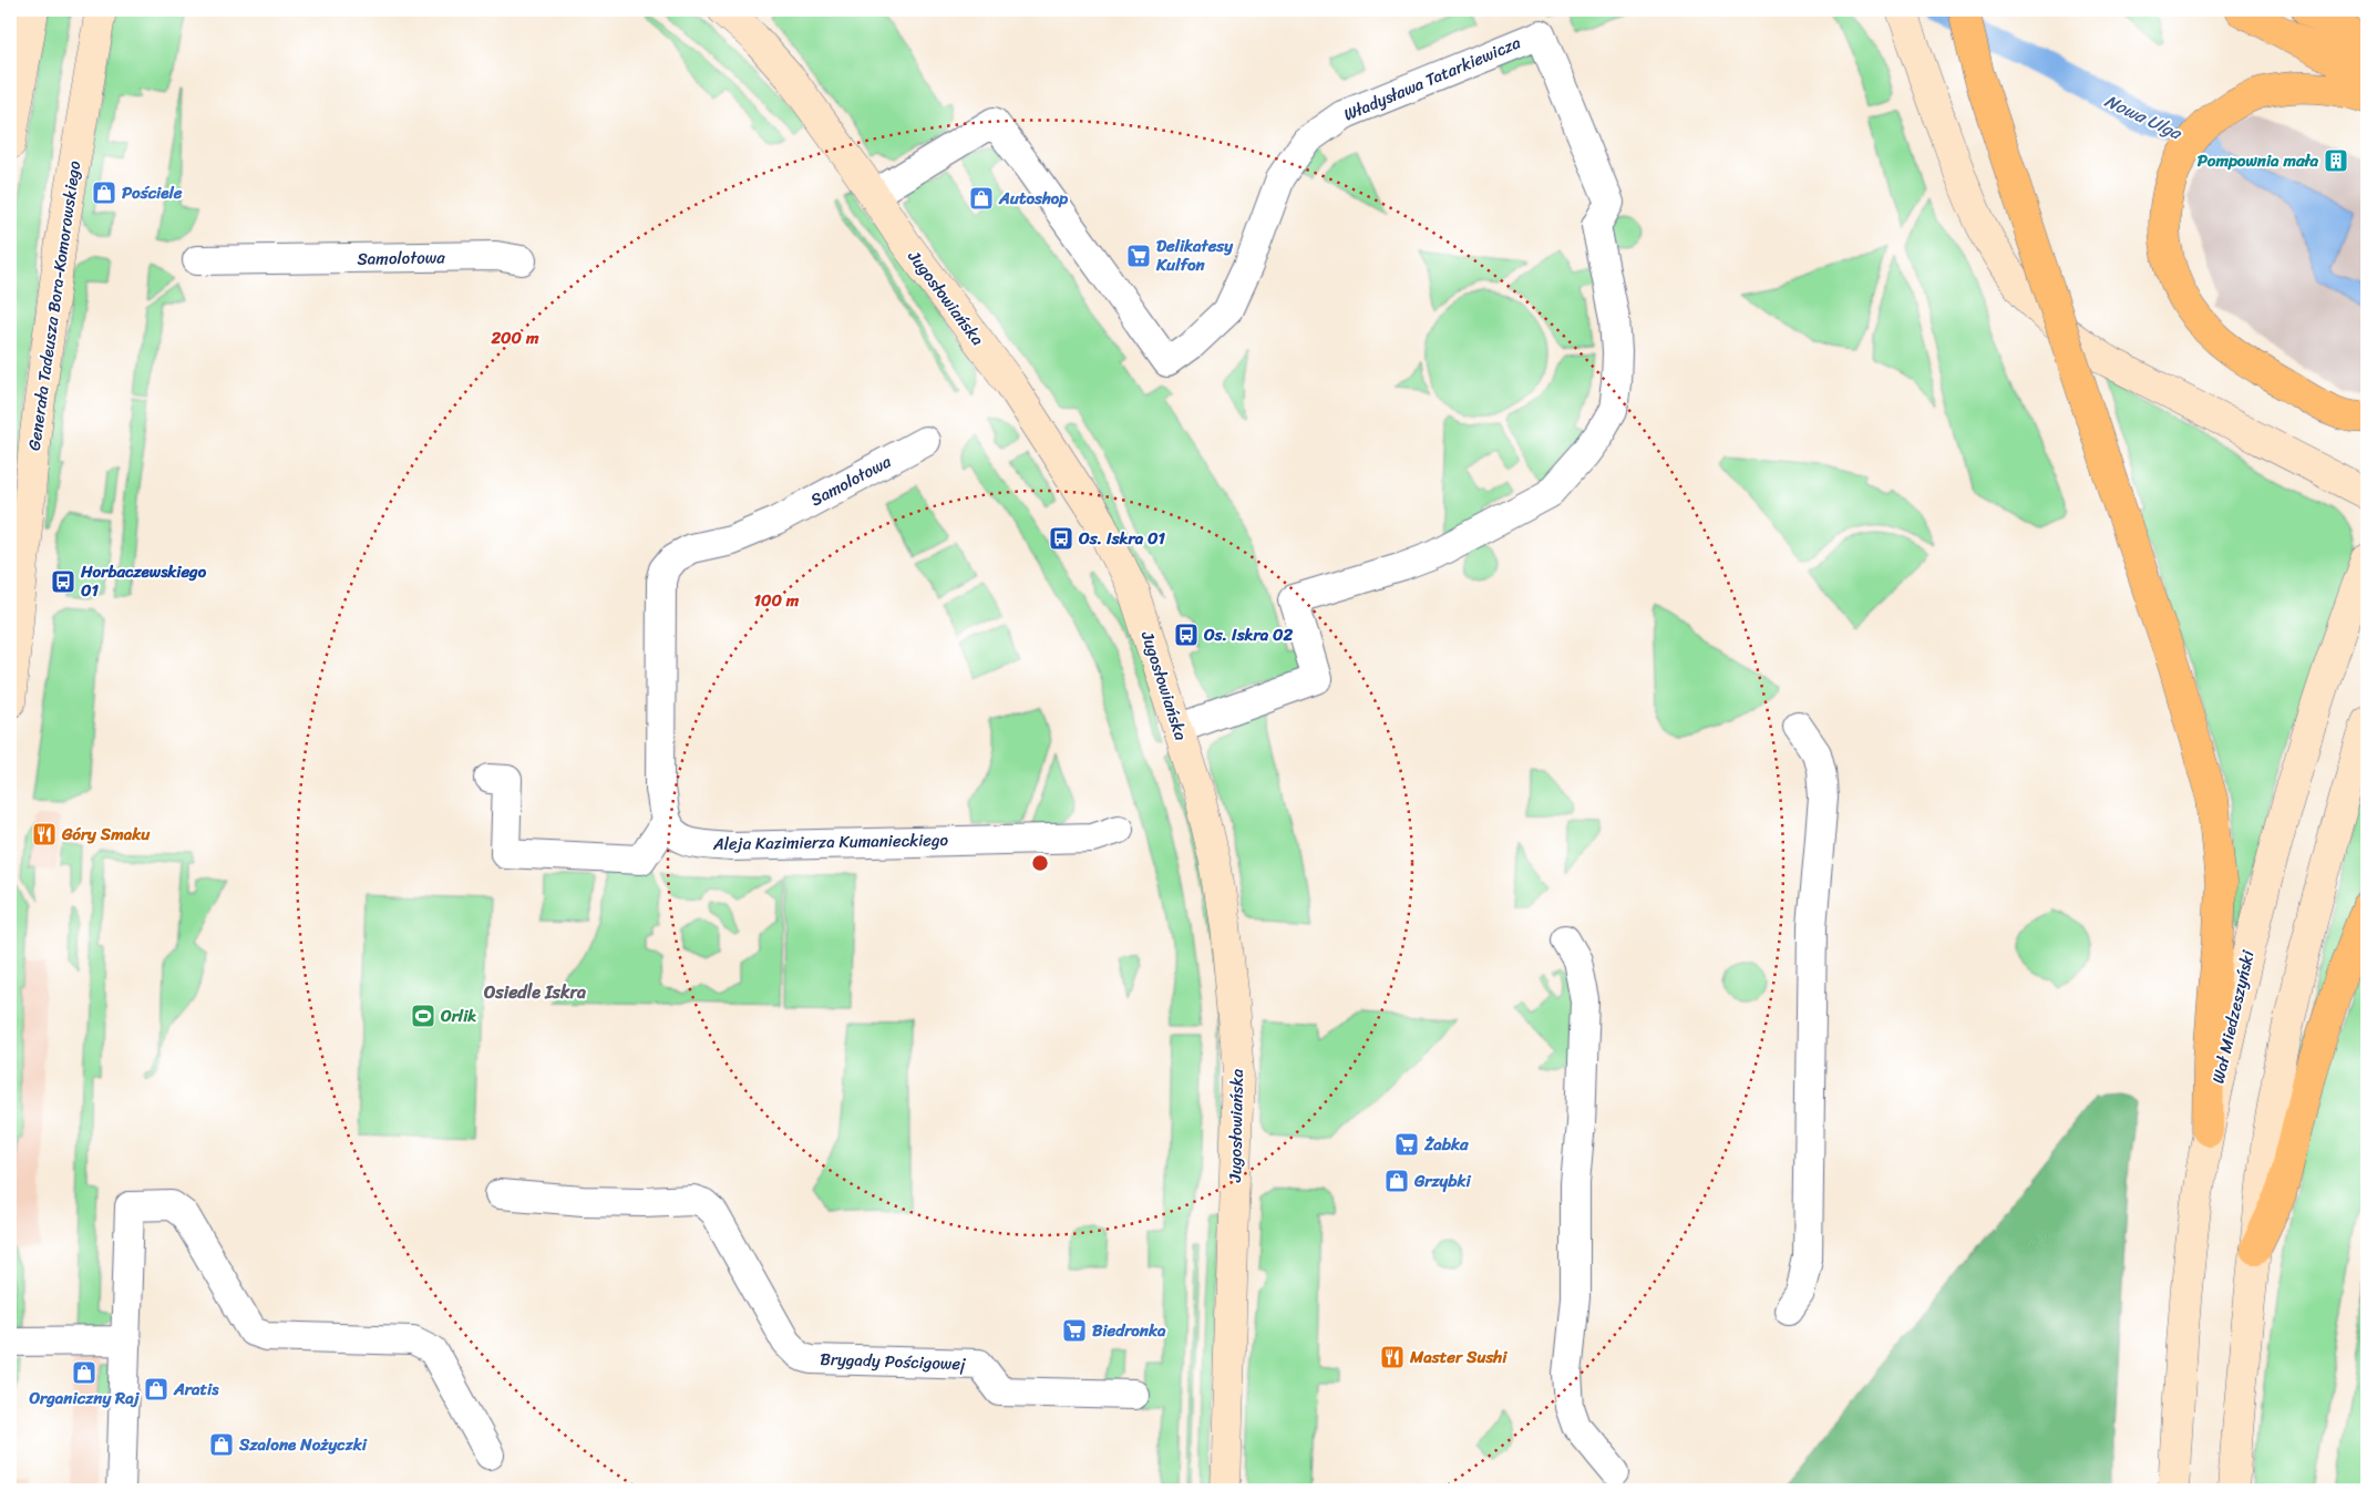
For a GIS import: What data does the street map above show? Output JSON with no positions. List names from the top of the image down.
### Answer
{
  "streets": {
    "street": [
      "Władysława Tatarkiewicza",
      "Samolotowa",
      "Jugosłowiańska",
      "Generała Tadeusza Bora-Komorowskiego",
      "Aleja Kazimierza Kumanieckiego",
      "Wał Miedzeszyński",
      "Brygady Pościgowej"
    ]
  },
  "crossings": [
    ["Władysława Tatarkiewicza", "Jugosłowiańska"],
    ["Samolotowa", "Aleja Kazimierza Kumanieckiego"]
  ],
  "districts": ["Osiedle Iskra"],
  "water": ["Nowa Ulga"],
  "places": {
    "building": ["Pompownia mała"],
    "shop": [
      "Pościele",
      "Autoshop",
      "Grzybki",
      "Organiczny Raj",
      "Aratis",
      "Szalone Nożyczki"
    ],
    "supermarket": ["Delikatesy Kulfon", "Żabka", "Biedronka"],
    "bus stop": ["Os. Iskra 01", "Horbaczewskiego 01", "Os. Iskra 02"],
    "restaurant": ["Góry Smaku", "Master Sushi"],
    "sports": ["Orlik"]
  },
  "rings": ["200 m", "100 m"]
}
